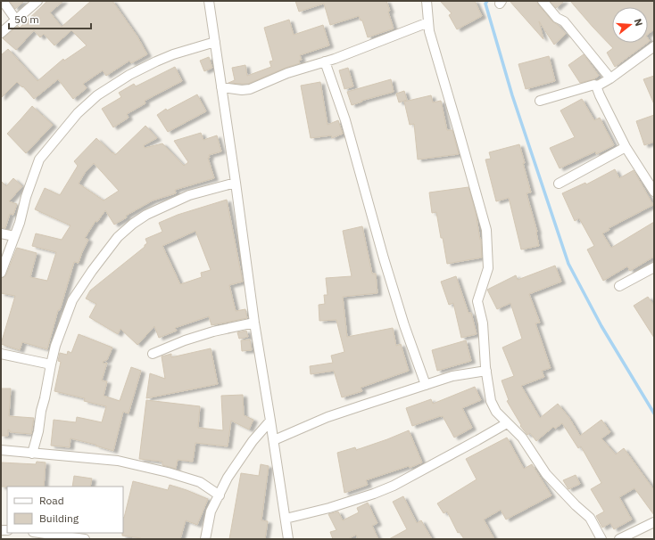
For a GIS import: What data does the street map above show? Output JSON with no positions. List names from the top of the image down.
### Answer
{
  "legend": ["Road", "Building"],
  "scale_bar": "50 m",
  "north": "right"
}
